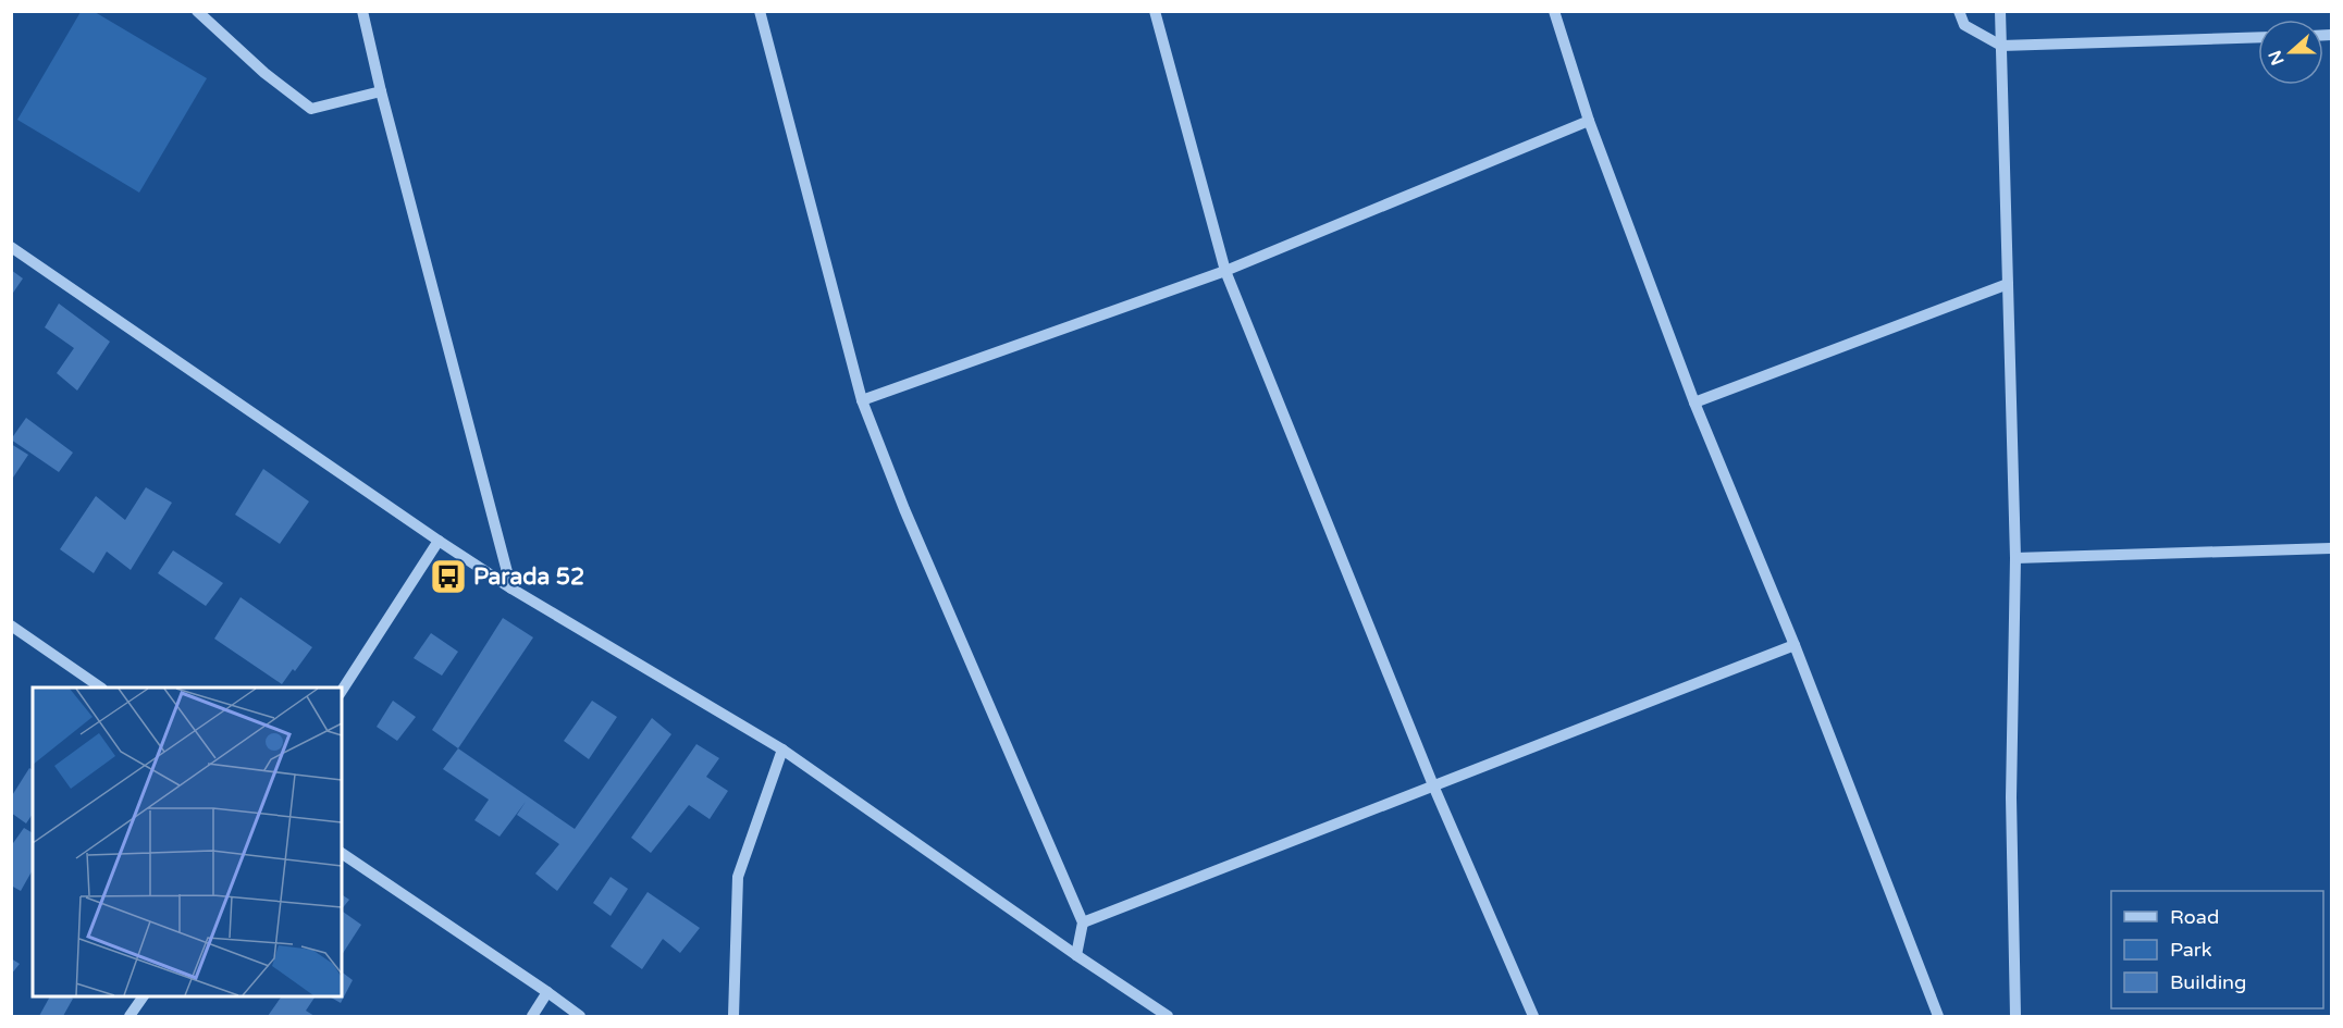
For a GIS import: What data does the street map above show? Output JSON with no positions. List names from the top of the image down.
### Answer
{
  "places": {
    "bus stop": ["Parada 52"]
  },
  "legend": ["Road", "Park", "Building"],
  "north": "left"
}
